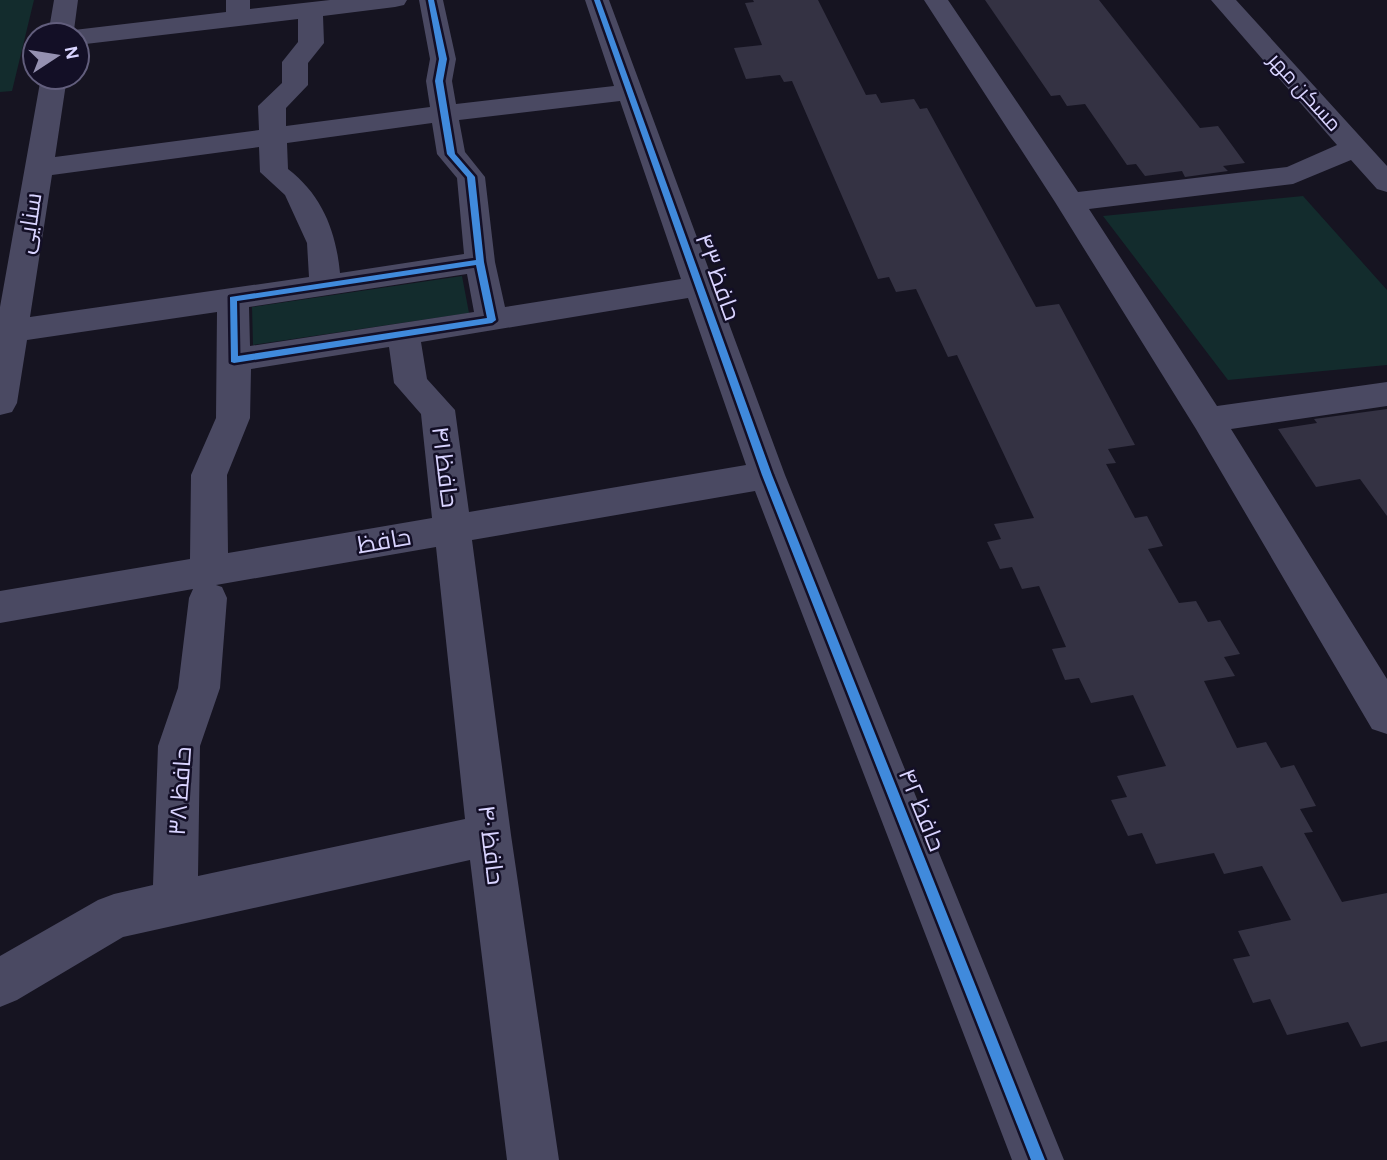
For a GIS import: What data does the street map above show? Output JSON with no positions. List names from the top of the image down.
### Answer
{
  "streets": {
    "street": [
      "مسکن مهر",
      "سنایی",
      "حافظ ۴۳",
      "حافظ ۴۱",
      "حافظ",
      "حافظ ۳۸",
      "حافظ ۴۲",
      "حافظ ۴۰"
    ]
  },
  "crossings": [
    ["حافظ ۴۳", "حافظ"],
    ["حافظ ۴۳", "حافظ ۴۲"],
    ["حافظ ۴۱", "حافظ"],
    ["حافظ ۴۱", "حافظ ۴۰"],
    ["حافظ", "حافظ ۳۸"],
    ["حافظ", "حافظ ۴۲"],
    ["حافظ", "حافظ ۴۰"]
  ],
  "north": "right"
}
